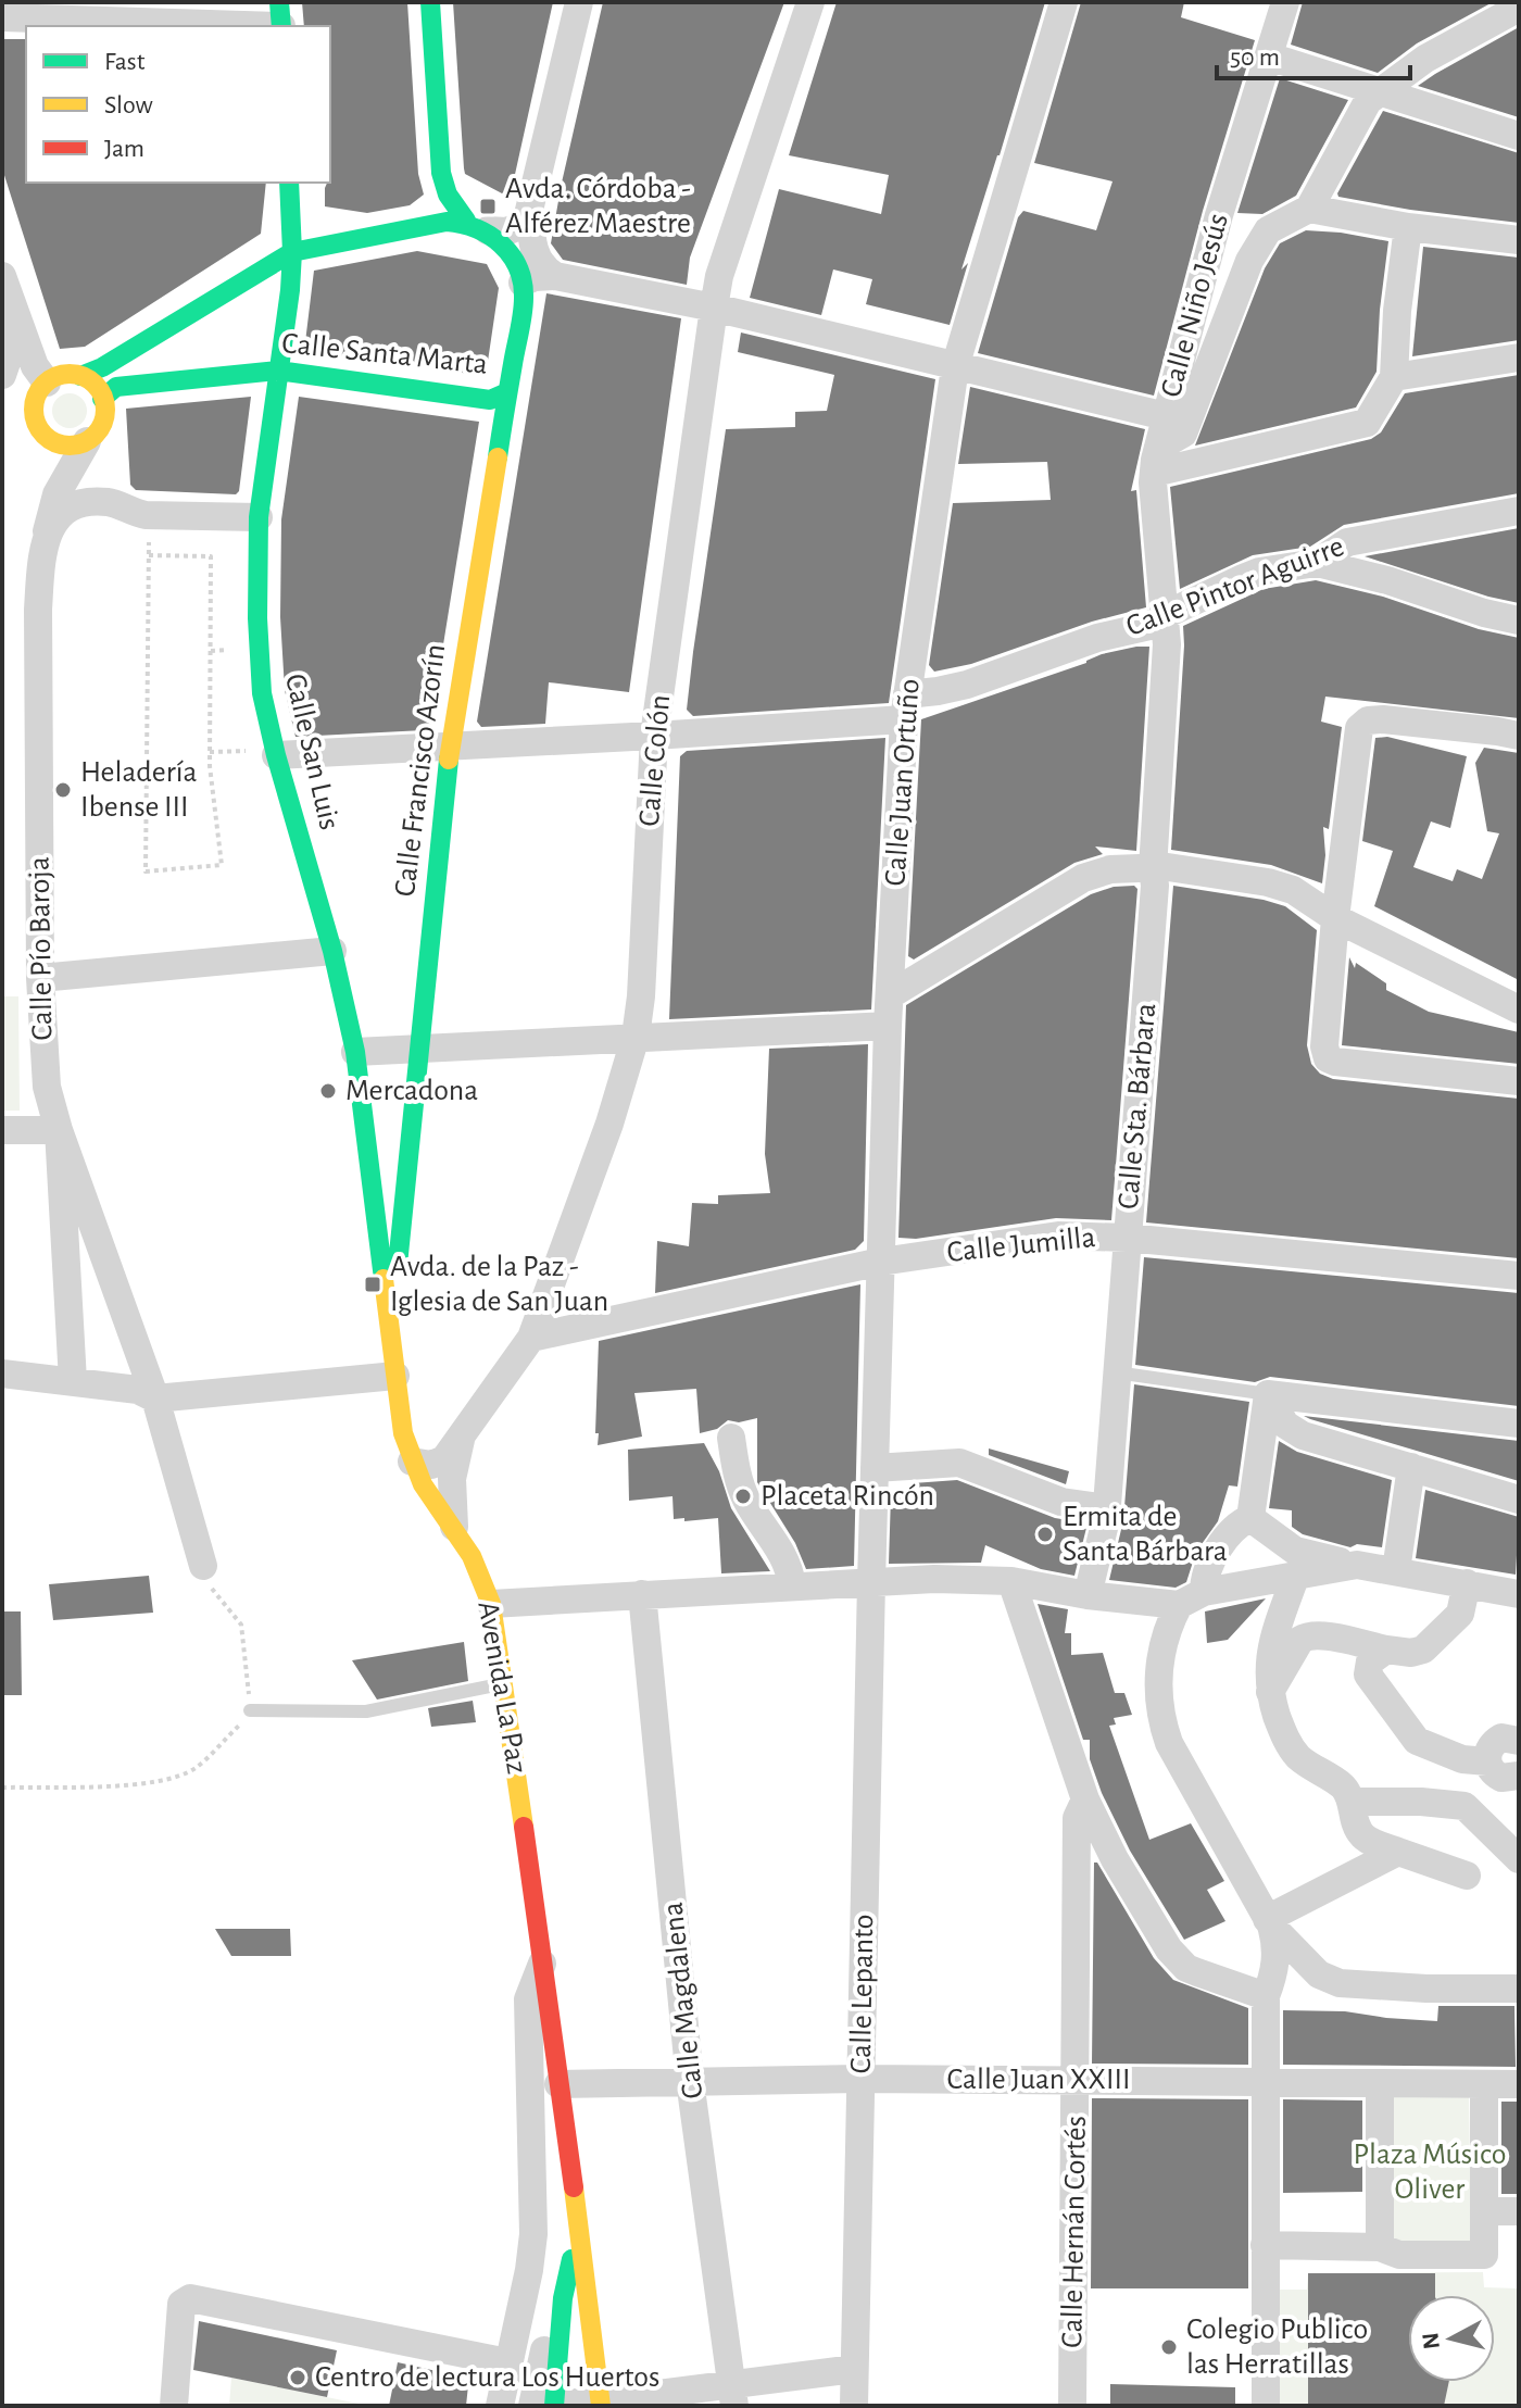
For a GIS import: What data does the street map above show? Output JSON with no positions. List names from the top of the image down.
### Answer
{
  "streets": {
    "main road": [
      "Calle Santa Marta",
      "Calle San Luis",
      "Calle Francisco Azorín",
      "Avenida La Paz"
    ],
    "street": [
      "Calle Niño Jesús",
      "Calle Pintor Aguirre",
      "Calle Colón",
      "Calle Juan Ortuño",
      "Calle Pío Baroja",
      "Calle Sta. Bárbara",
      "Calle Jumilla",
      "Calle Lepanto",
      "Calle Magdalena",
      "Calle Juan XXIII",
      "Calle Hernán Cortés"
    ]
  },
  "crossings": [
    ["Calle Niño Jesús", "Calle Pintor Aguirre"],
    ["Calle Niño Jesús", "Calle Sta. Bárbara"],
    ["Calle Santa Marta", "Calle San Luis"],
    ["Calle Santa Marta", "Calle Francisco Azorín"],
    ["Calle Santa Marta", "Calle Pío Baroja"],
    ["Calle Pintor Aguirre", "Calle San Luis"],
    ["Calle Pintor Aguirre", "Calle Colón"],
    ["Calle Pintor Aguirre", "Calle Francisco Azorín"],
    ["Calle Pintor Aguirre", "Calle Juan Ortuño"],
    ["Calle Pintor Aguirre", "Calle Sta. Bárbara"],
    ["Calle San Luis", "Calle Francisco Azorín"],
    ["Calle San Luis", "Avenida La Paz"],
    ["Calle Colón", "Calle Jumilla"],
    ["Calle Colón", "Avenida La Paz"],
    ["Calle Francisco Azorín", "Avenida La Paz"],
    ["Calle Juan Ortuño", "Calle Jumilla"],
    ["Calle Juan Ortuño", "Calle Lepanto"],
    ["Calle Sta. Bárbara", "Calle Jumilla"],
    ["Avenida La Paz", "Calle Juan XXIII"],
    ["Calle Lepanto", "Calle Juan XXIII"],
    ["Calle Magdalena", "Calle Juan XXIII"],
    ["Calle Juan XXIII", "Calle Hernán Cortés"]
  ],
  "parks": ["Plaza Músico Oliver"],
  "places": {
    "transit": ["Avda. Córdoba - Alférez Maestre", "Avda. de la Paz - Iglesia de San Juan"],
    "other": [
      "Heladería Ibense III",
      "Mercadona",
      "Placeta Rincón",
      "Ermita de Santa Bárbara",
      "Colegio Publico las Herratillas",
      "Centro de lectura Los Huertos"
    ]
  },
  "legend": ["Fast", "Slow", "Jam"],
  "scale_bar": "50 m",
  "north": "left"
}
